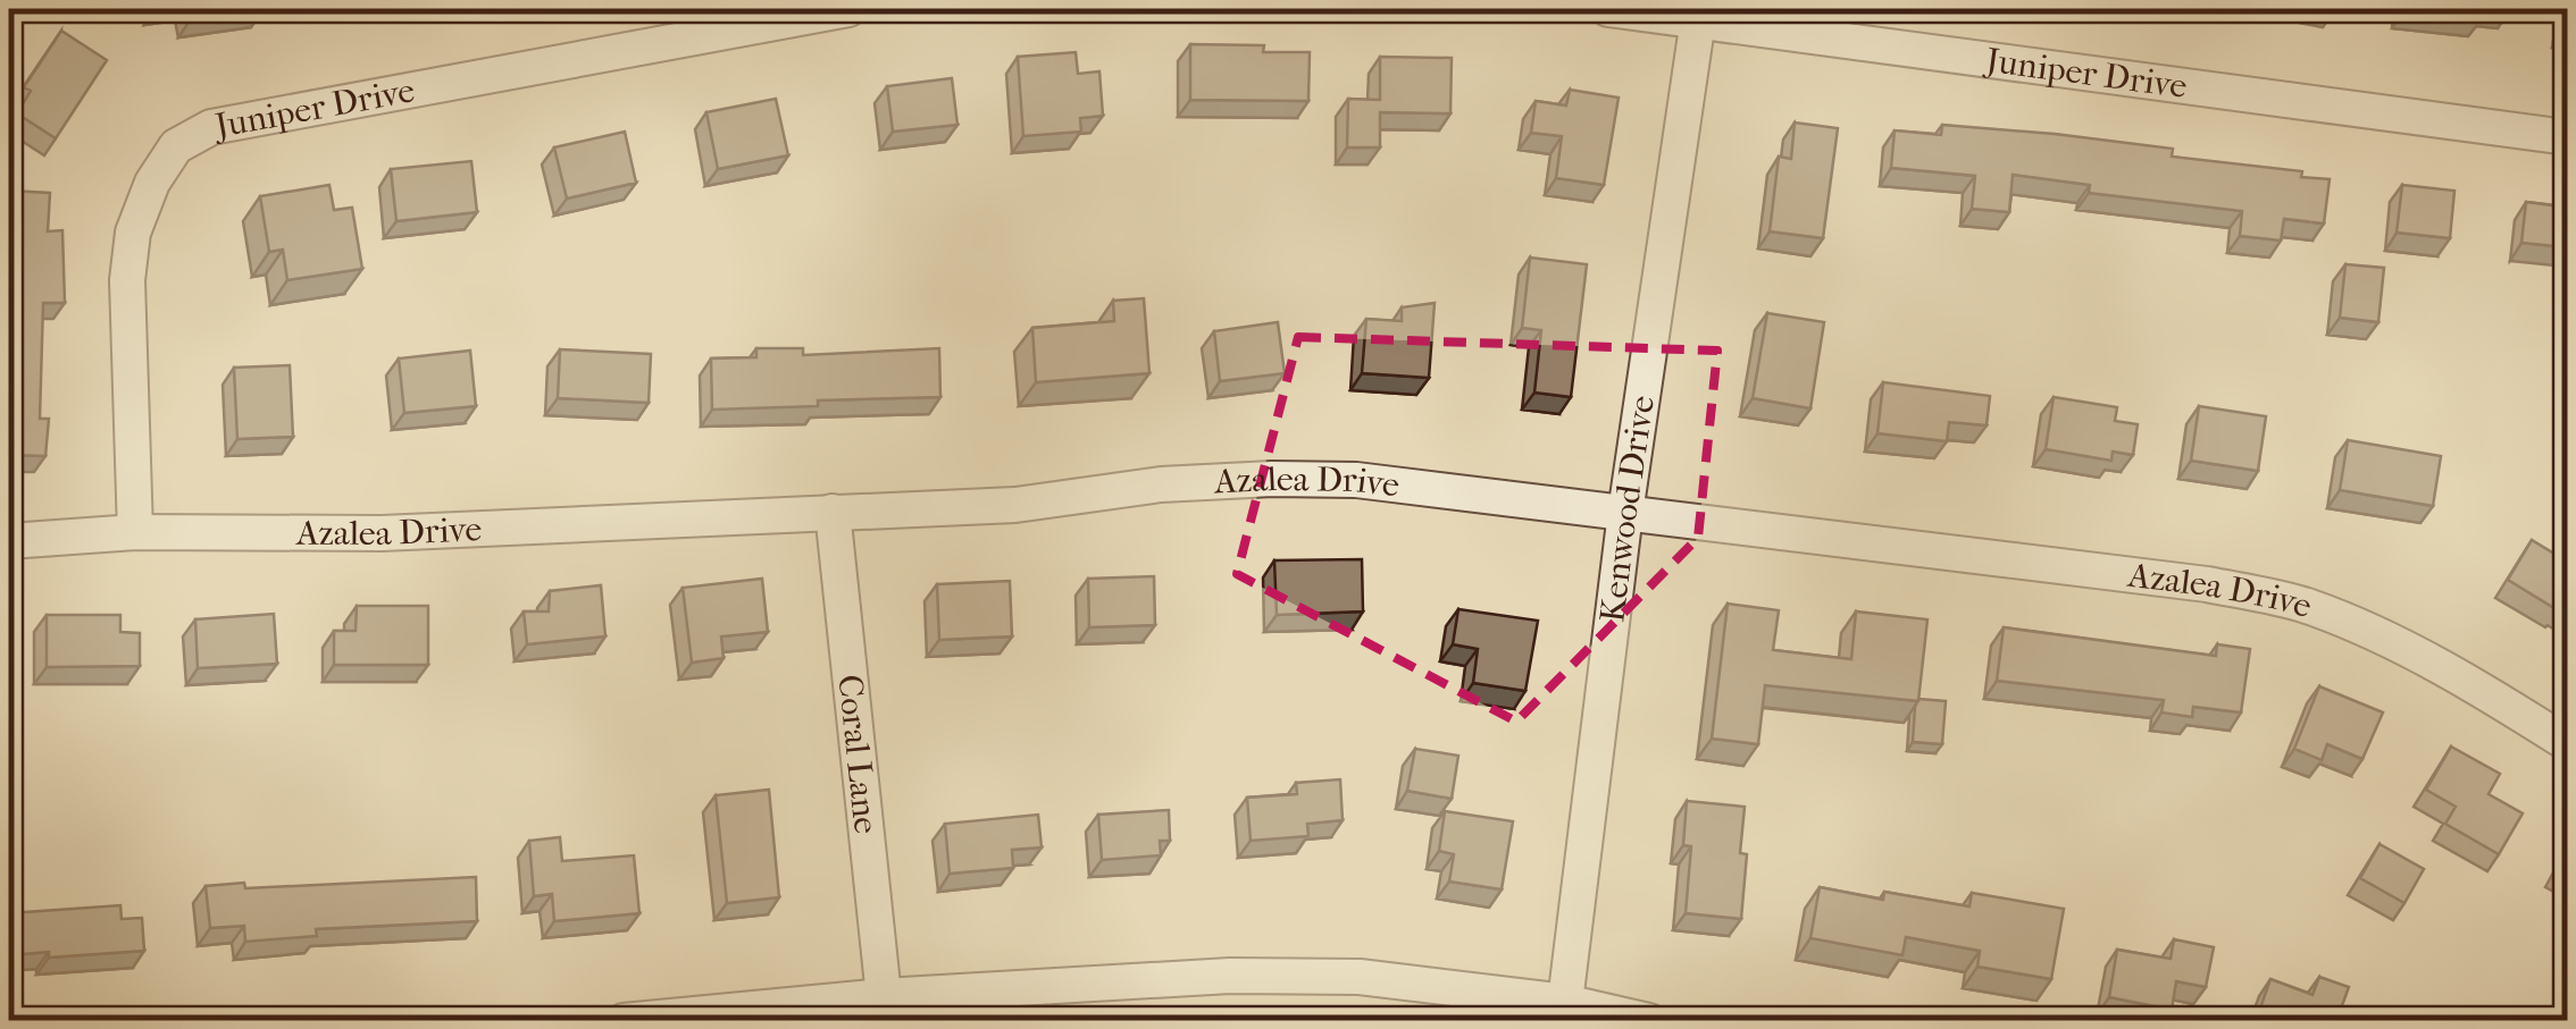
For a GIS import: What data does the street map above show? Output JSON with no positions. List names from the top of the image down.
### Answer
{
  "streets": {
    "street": [
      "Juniper Drive",
      "Azalea Drive",
      "Kenwood Drive",
      "Coral Lane"
    ]
  },
  "crossings": [
    ["Juniper Drive", "Azalea Drive"],
    ["Juniper Drive", "Kenwood Drive"],
    ["Azalea Drive", "Kenwood Drive"],
    ["Azalea Drive", "Coral Lane"]
  ]
}
